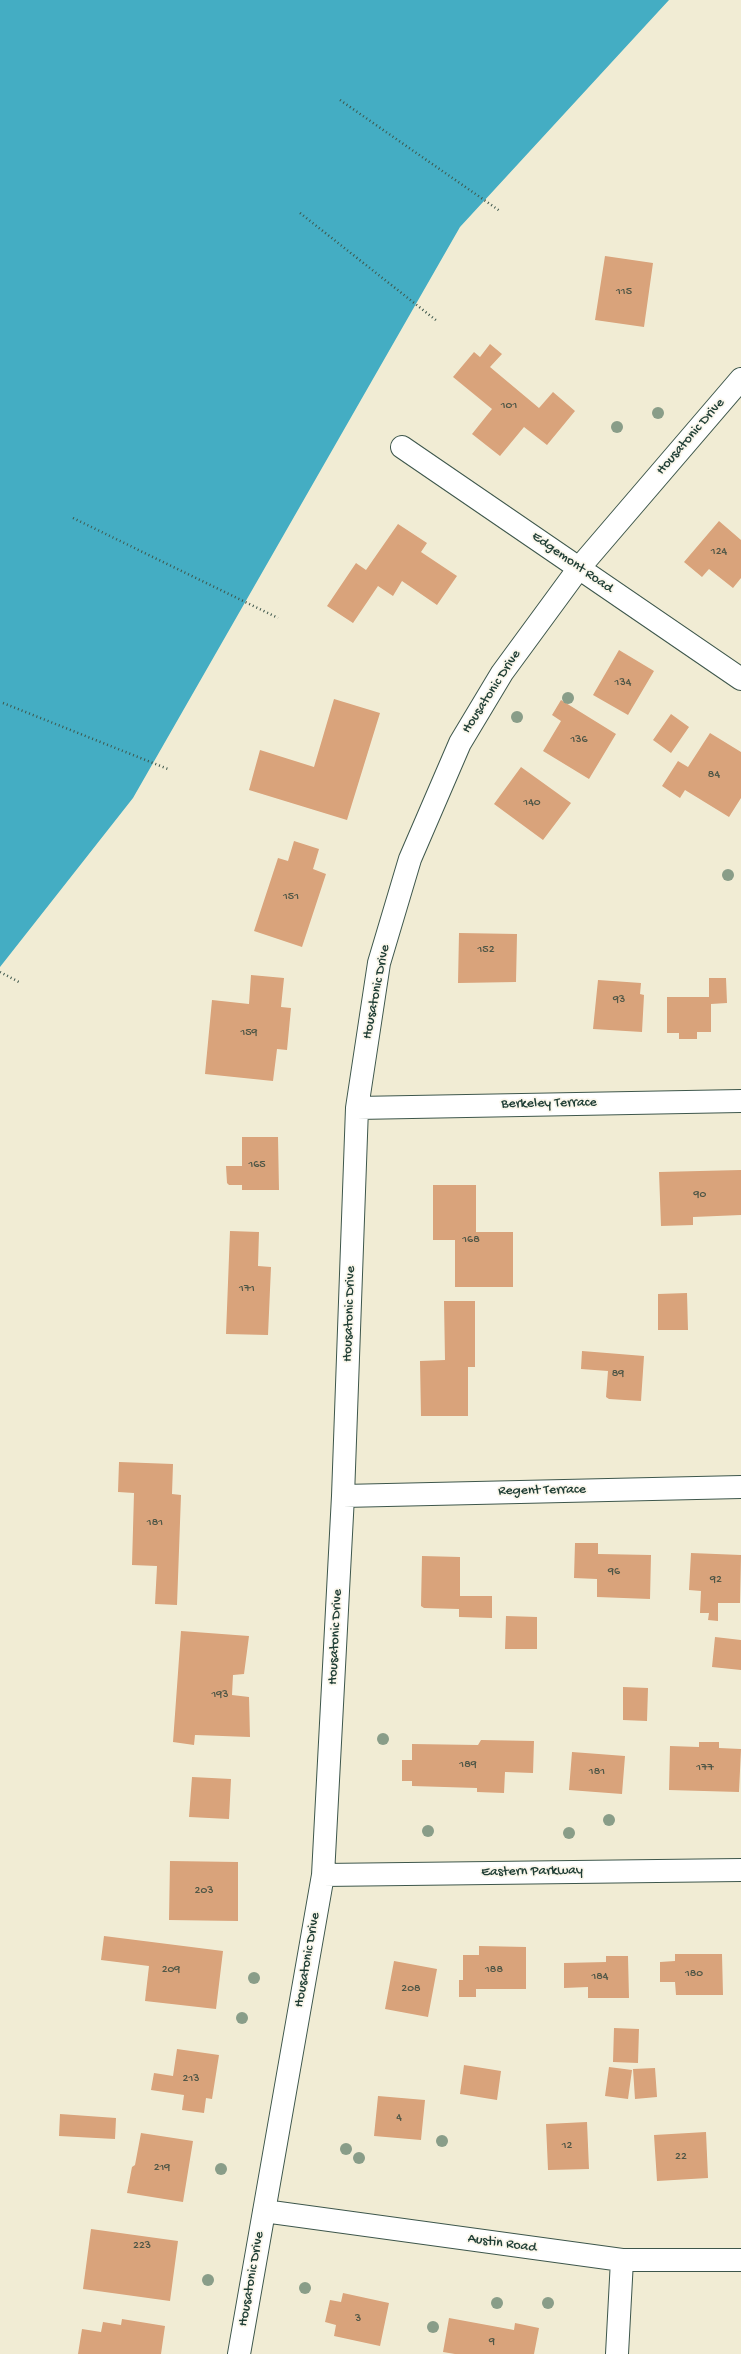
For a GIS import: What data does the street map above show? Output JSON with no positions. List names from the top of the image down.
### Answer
{
  "streets": {
    "street": [
      "Housatonic Drive",
      "Edgemont Road",
      "Berkeley Terrace",
      "Regent Terrace",
      "Eastern Parkway",
      "Austin Road"
    ]
  },
  "crossings": [
    ["Housatonic Drive", "Edgemont Road"],
    ["Housatonic Drive", "Berkeley Terrace"],
    ["Housatonic Drive", "Regent Terrace"],
    ["Housatonic Drive", "Eastern Parkway"],
    ["Housatonic Drive", "Austin Road"]
  ],
  "house_numbers": [
    "115",
    "101",
    "124",
    "134",
    "136",
    "84",
    "140",
    "151",
    "152",
    "93",
    "159",
    "165",
    "90",
    "168",
    "171",
    "89",
    "181",
    "96",
    "92",
    "193",
    "189",
    "177",
    "181",
    "203",
    "209",
    "188",
    "180",
    "184",
    "208",
    "213",
    "4",
    "12",
    "22",
    "219",
    "223",
    "3",
    "9"
  ]
}
